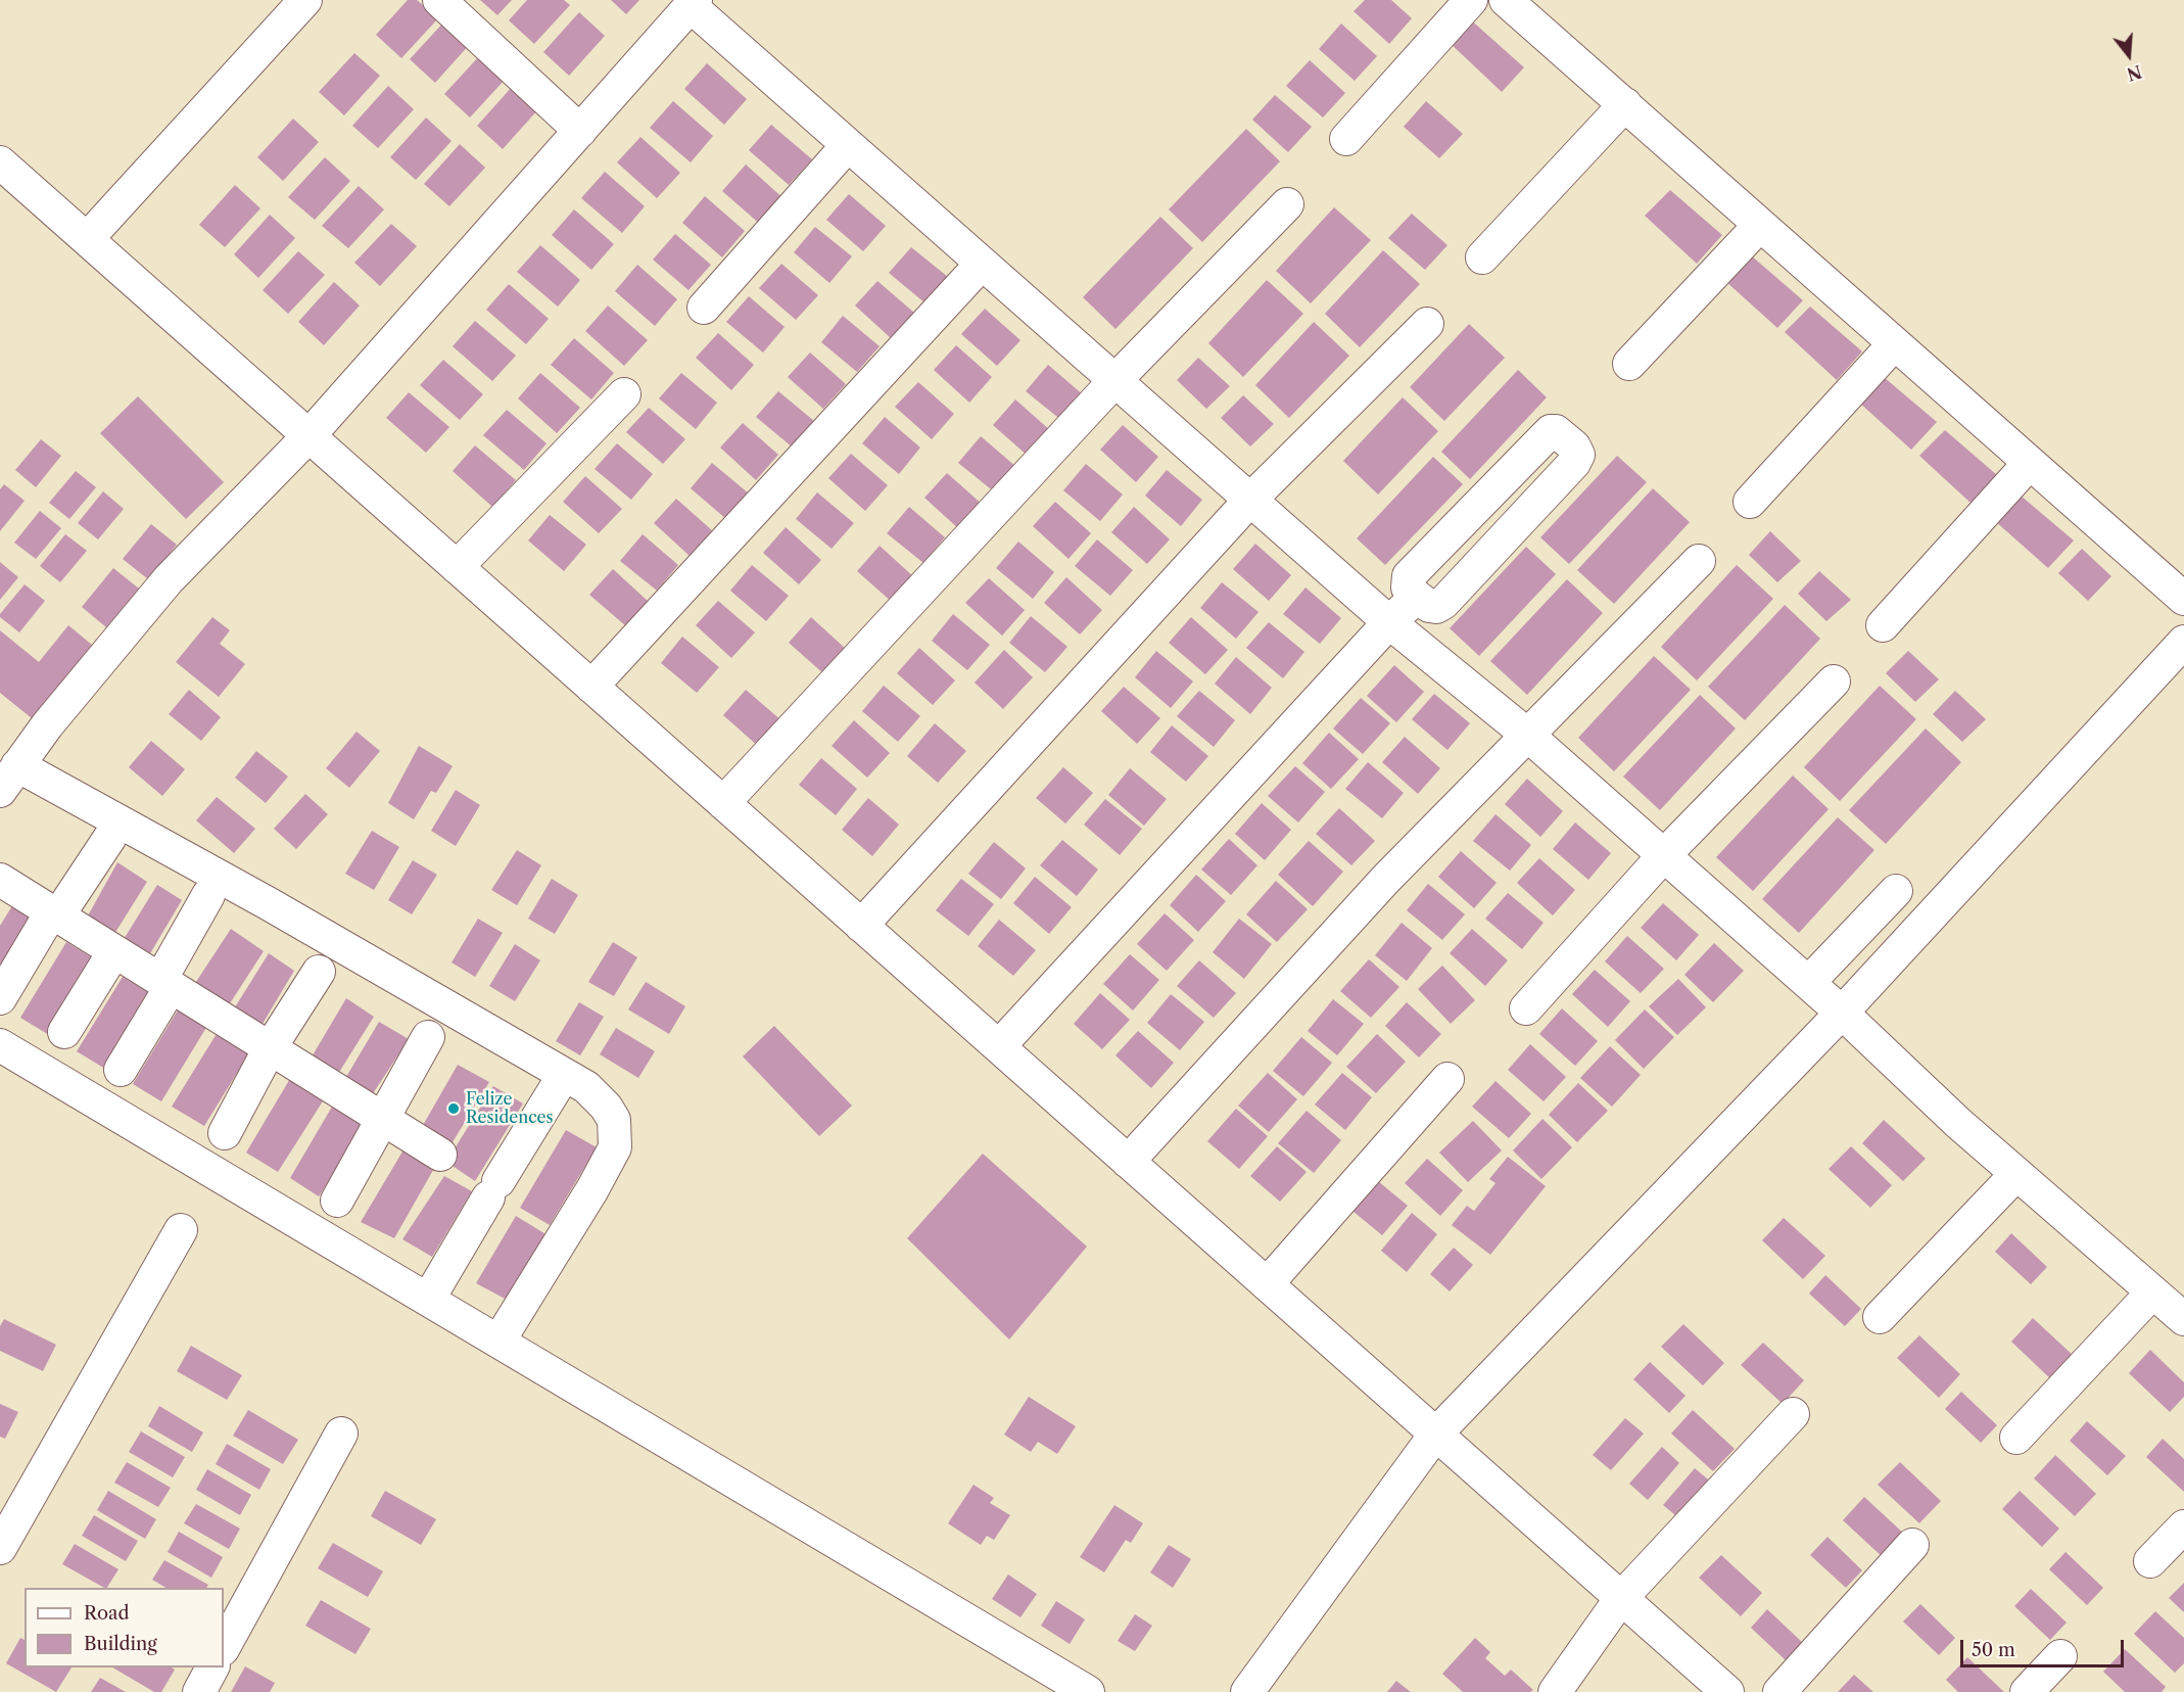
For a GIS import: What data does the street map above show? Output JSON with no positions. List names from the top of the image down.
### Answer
{
  "places": ["Felize Residences"],
  "legend": ["Road", "Building"],
  "scale_bar": "50 m",
  "north": "bottom"
}
